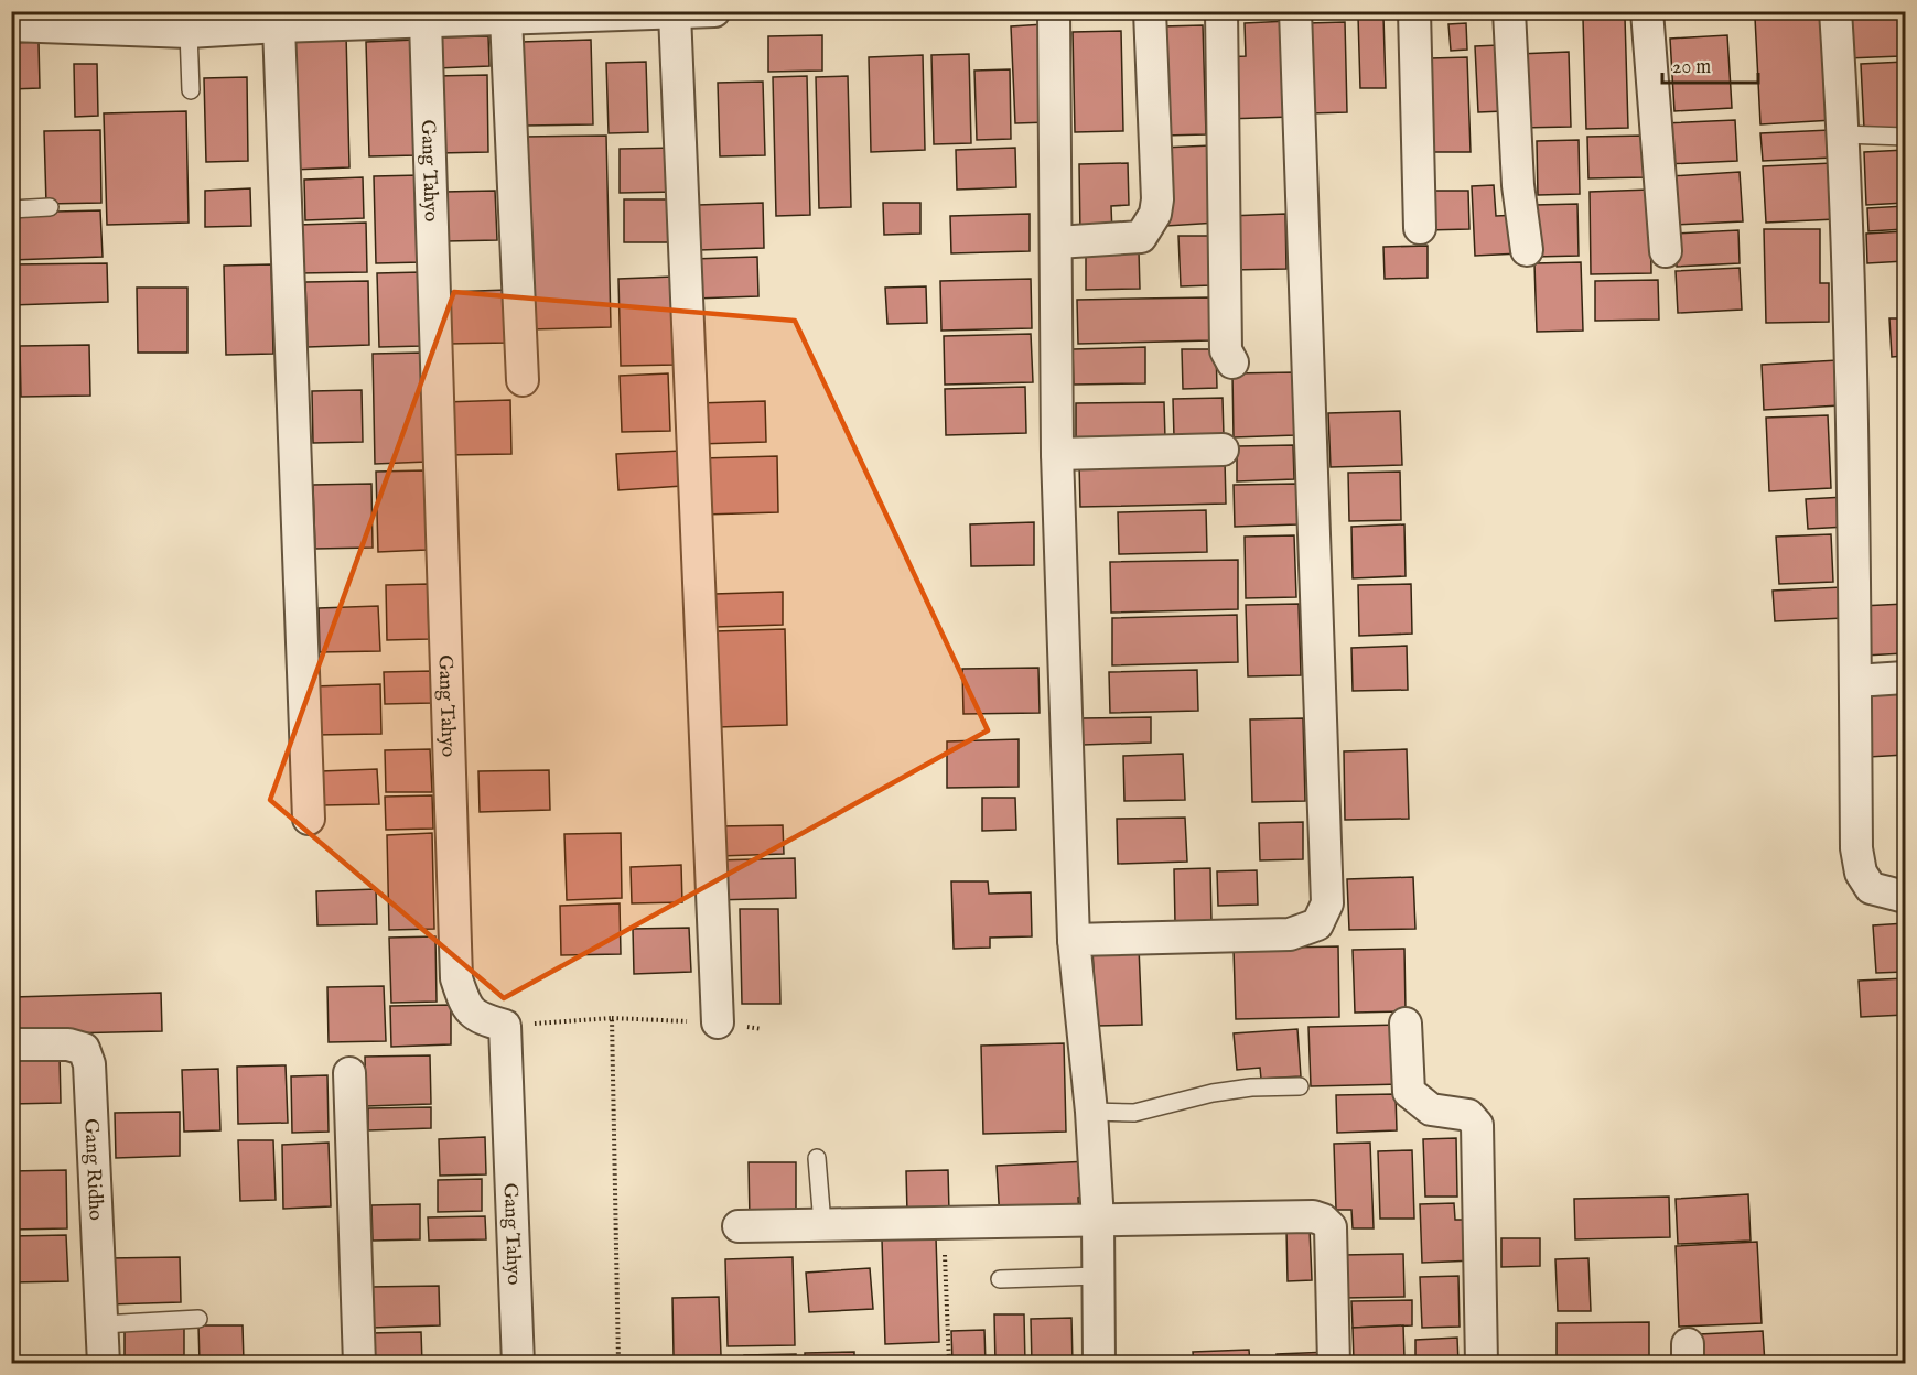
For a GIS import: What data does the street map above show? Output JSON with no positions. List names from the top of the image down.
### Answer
{
  "streets": {
    "street": ["Gang Tahyo", "Gang Ridho"]
  },
  "scale_bar": "20 m"
}
